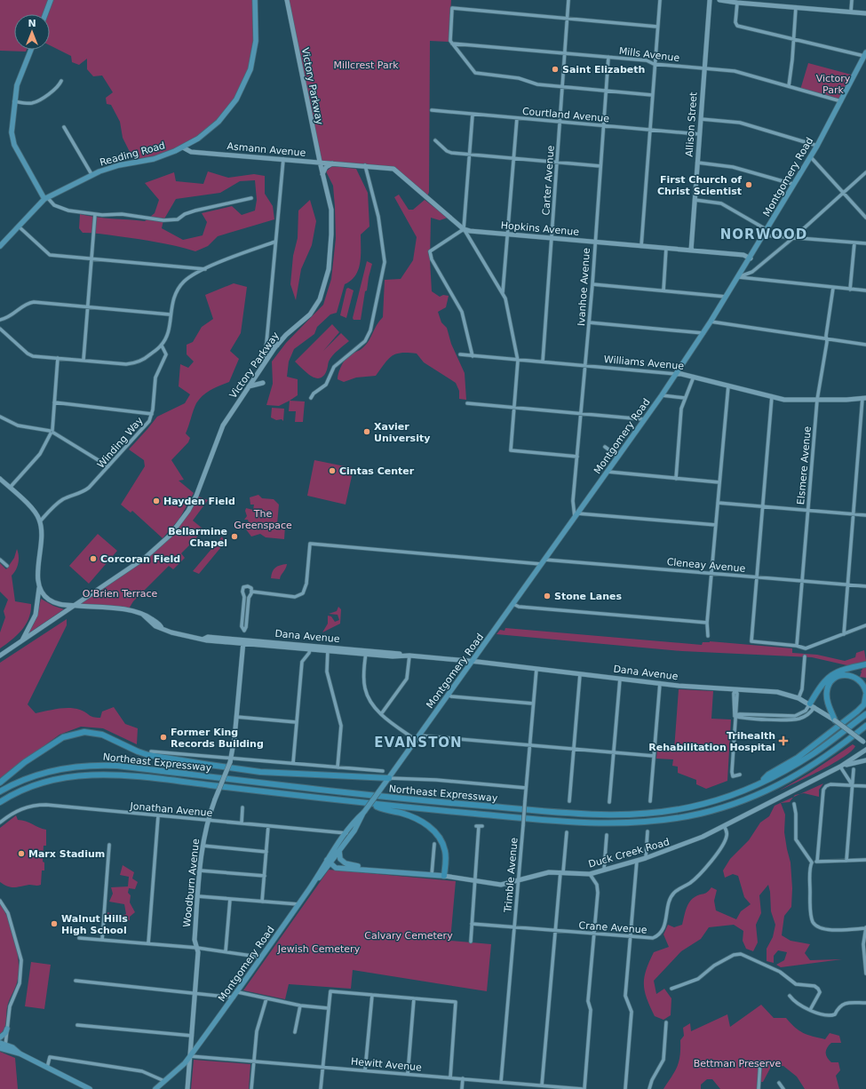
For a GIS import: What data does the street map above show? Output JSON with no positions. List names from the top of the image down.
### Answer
{
  "streets": {
    "highway": ["Northeast Expressway"],
    "main road": ["Reading Road", "Montgomery Road", "Duck Creek Road"],
    "street": [
      "Mills Avenue",
      "Victory Parkway",
      "Courtland Avenue",
      "Allison Street",
      "Asmann Avenue",
      "Carter Avenue",
      "Hopkins Avenue",
      "Ivanhoe Avenue",
      "Williams Avenue",
      "Winding Way",
      "Elsmere Avenue",
      "Cleneay Avenue",
      "Dana Avenue",
      "Jonathan Avenue",
      "Trimble Avenue",
      "Woodburn Avenue",
      "Crane Avenue",
      "Hewitt Avenue"
    ]
  },
  "crossings": [
    ["Mills Avenue", "Allison Street"],
    ["Mills Avenue", "Montgomery Road"],
    ["Mills Avenue", "Carter Avenue"],
    ["Mills Avenue", "Ivanhoe Avenue"],
    ["Victory Parkway", "Asmann Avenue"],
    ["Victory Parkway", "Dana Avenue"],
    ["Courtland Avenue", "Allison Street"],
    ["Courtland Avenue", "Carter Avenue"],
    ["Courtland Avenue", "Ivanhoe Avenue"],
    ["Allison Street", "Hopkins Avenue"],
    ["Asmann Avenue", "Reading Road"],
    ["Montgomery Road", "Hopkins Avenue"],
    ["Montgomery Road", "Ivanhoe Avenue"],
    ["Montgomery Road", "Williams Avenue"],
    ["Montgomery Road", "Cleneay Avenue"],
    ["Montgomery Road", "Dana Avenue"],
    ["Montgomery Road", "Jonathan Avenue"],
    ["Montgomery Road", "Duck Creek Road"],
    ["Montgomery Road", "Woodburn Avenue"],
    ["Montgomery Road", "Hewitt Avenue"],
    ["Carter Avenue", "Hopkins Avenue"],
    ["Carter Avenue", "Williams Avenue"],
    ["Hopkins Avenue", "Ivanhoe Avenue"],
    ["Ivanhoe Avenue", "Williams Avenue"],
    ["Williams Avenue", "Elsmere Avenue"],
    ["Elsmere Avenue", "Cleneay Avenue"],
    ["Dana Avenue", "Trimble Avenue"],
    ["Dana Avenue", "Woodburn Avenue"],
    ["Jonathan Avenue", "Woodburn Avenue"],
    ["Duck Creek Road", "Trimble Avenue"],
    ["Duck Creek Road", "Crane Avenue"],
    ["Trimble Avenue", "Crane Avenue"],
    ["Trimble Avenue", "Hewitt Avenue"],
    ["Woodburn Avenue", "Hewitt Avenue"]
  ],
  "districts": ["NORWOOD", "EVANSTON"],
  "parks": [
    "Millcrest Park",
    "Victory Park",
    "The Greenspace",
    "O’Brien Terrace",
    "Calvary Cemetery",
    "Jewish Cemetery",
    "Bettman Preserve"
  ],
  "places": {
    "other": [
      "Saint Elizabeth",
      "First Church of Christ Scientist",
      "Xavier University",
      "Cintas Center",
      "Hayden Field",
      "Bellarmine Chapel",
      "Corcoran Field",
      "Stone Lanes",
      "Former King Records Building",
      "Marx Stadium",
      "Walnut Hills High School"
    ],
    "health": ["Trihealth Rehabilitation Hospital"]
  },
  "north": "top"
}
